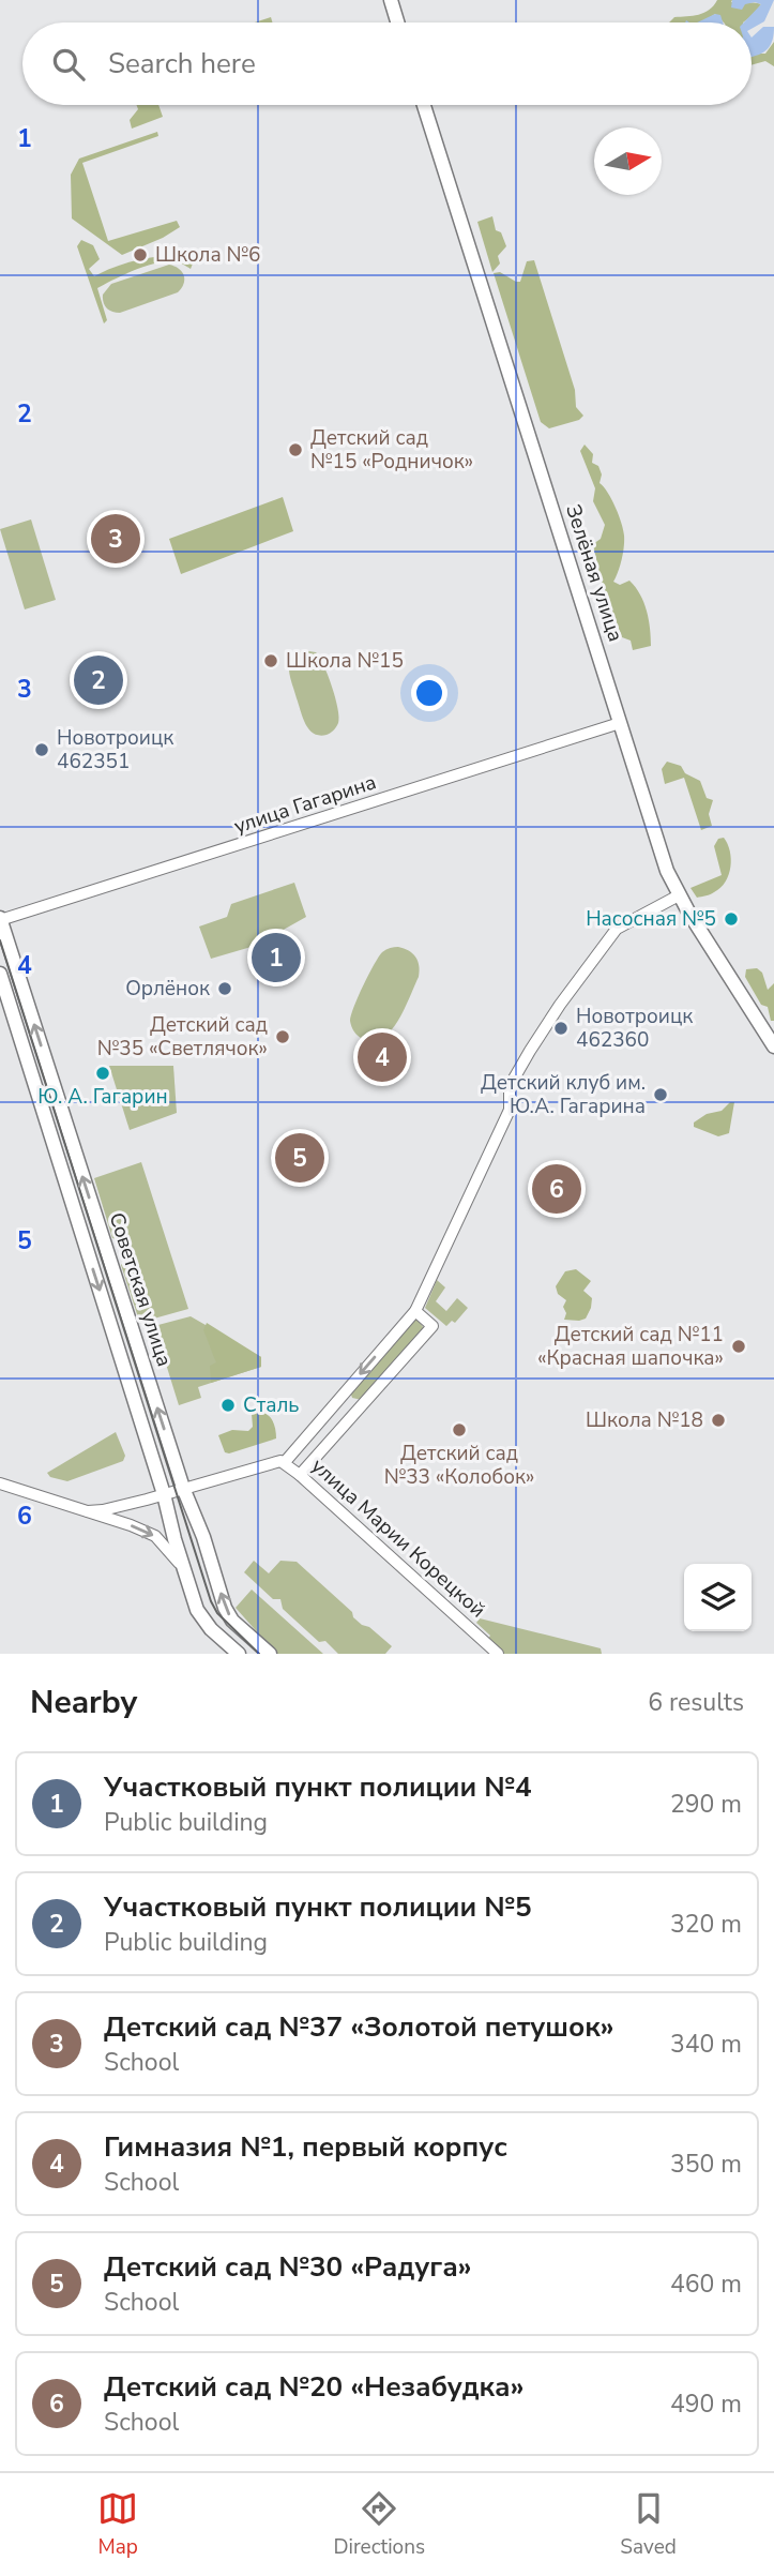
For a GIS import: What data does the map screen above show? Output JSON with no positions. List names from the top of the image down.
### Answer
{
  "streets": {
    "main road": ["Зелёная улица", "Советская улица"],
    "street": ["улица Гагарина", "улица Марии Корецкой"]
  },
  "crossings": [
    ["Зелёная улица", "улица Гагарина"],
    ["улица Гагарина", "Советская улица"],
    ["Советская улица", "улица Марии Корецкой"]
  ],
  "places": [
    "Школа №6",
    "Детский сад №15 «Родничок»",
    "Школа №15",
    "Новотроицк 462351",
    "Насосная №5",
    "Орлёнок",
    "Новотроицк 462360",
    "Детский сад №35 «Светлячок»",
    "Ю. А. Гагарин",
    "Детский клуб им. Ю.А. Гагарина",
    "Детский сад №11 «Красная шапочка»",
    "Сталь",
    "Школа №18",
    "Детский сад №33 «Колобок»"
  ],
  "north": "right",
  "page": {
    "search": "Search here",
    "pins": [
      "3",
      "2",
      "1",
      "4",
      "5",
      "6"
    ],
    "heading": ["Nearby", "6 results"],
    "list": [
      {
        "mark": "1",
        "name": "Участковый пункт полиции №4",
        "note": "Public building",
        "value": "290 m"
      },
      {
        "mark": "2",
        "name": "Участковый пункт полиции №5",
        "note": "Public building",
        "value": "320 m"
      },
      {
        "mark": "3",
        "name": "Детский сад №37 «Золотой петушок»",
        "note": "School",
        "value": "340 m"
      },
      {
        "mark": "4",
        "name": "Гимназия №1, первый корпус",
        "note": "School",
        "value": "350 m"
      },
      {
        "mark": "5",
        "name": "Детский сад №30 «Радуга»",
        "note": "School",
        "value": "460 m"
      },
      {
        "mark": "6",
        "name": "Детский сад №20 «Незабудка»",
        "note": "School",
        "value": "490 m"
      }
    ],
    "nav": ["Map", "Directions", "Saved"]
  },
  "grid": {
    "rows": [
      "1",
      "2",
      "3",
      "4",
      "5",
      "6"
    ]
  }
}
